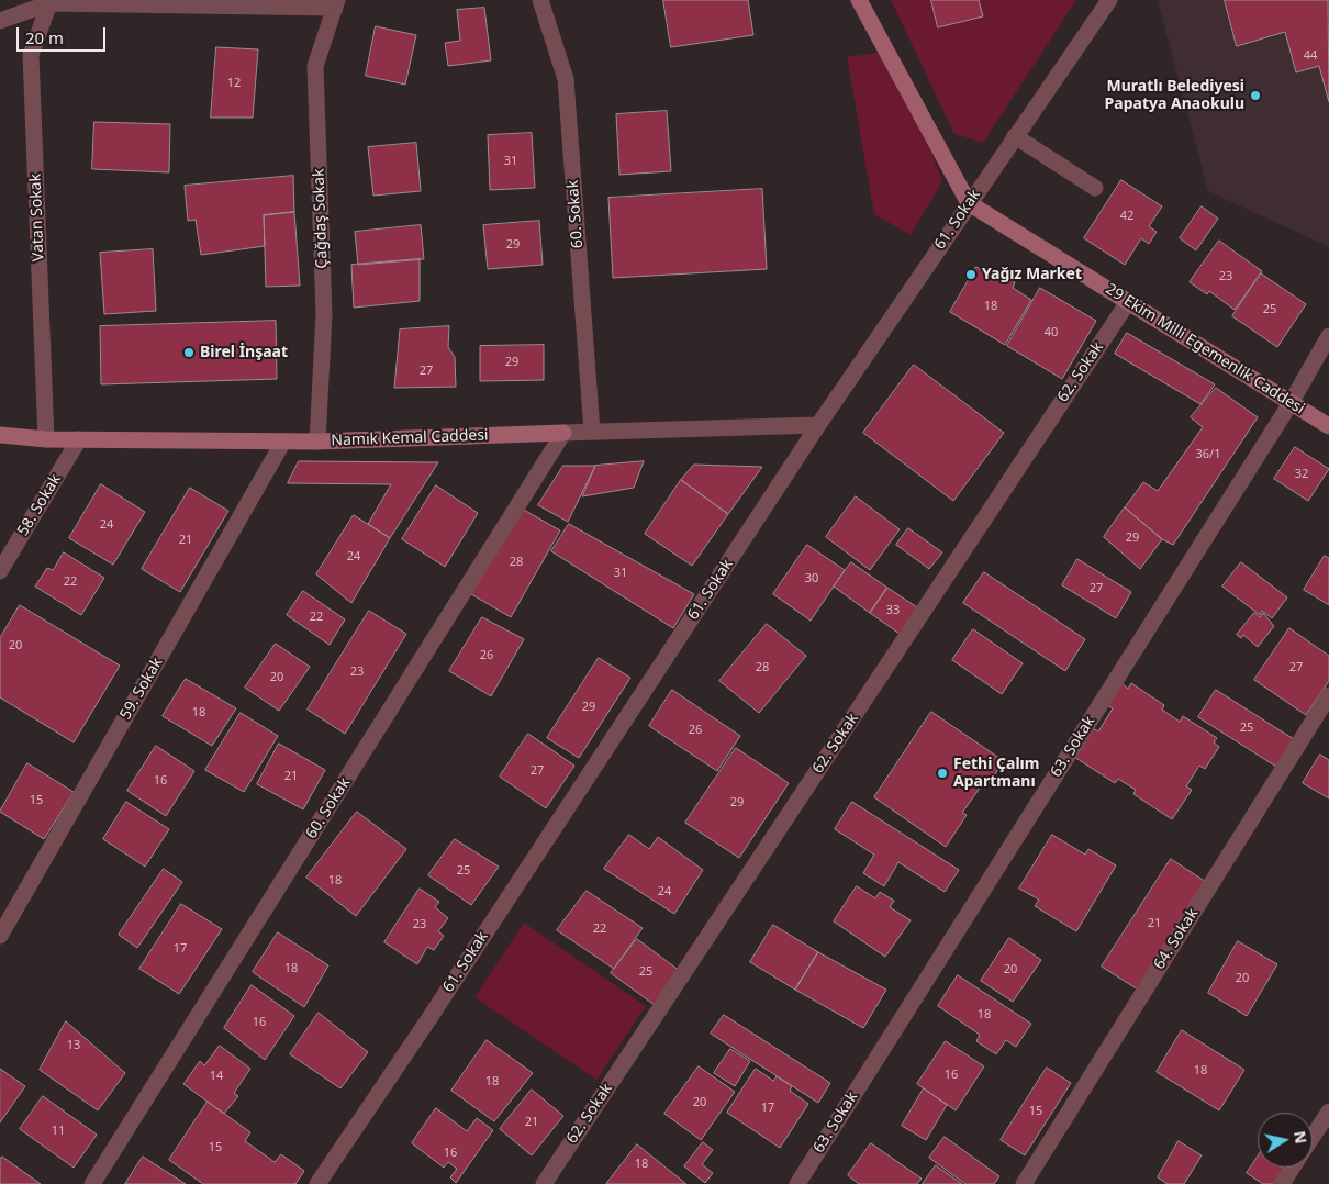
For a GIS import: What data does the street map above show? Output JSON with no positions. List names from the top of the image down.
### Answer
{
  "streets": {
    "street": [
      "60. Sokak",
      "Vatan Sokak",
      "Çağdaş Sokak",
      "61. Sokak",
      "29 Ekim Milli Egemenlik Caddesi",
      "62. Sokak",
      "Namık Kemal Caddesi",
      "58. Sokak",
      "59. Sokak",
      "63. Sokak",
      "64. Sokak"
    ]
  },
  "crossings": [
    ["60. Sokak", "Namık Kemal Caddesi"],
    ["Vatan Sokak", "Namık Kemal Caddesi"],
    ["Çağdaş Sokak", "Namık Kemal Caddesi"],
    ["61. Sokak", "29 Ekim Milli Egemenlik Caddesi"],
    ["61. Sokak", "Namık Kemal Caddesi"],
    ["29 Ekim Milli Egemenlik Caddesi", "62. Sokak"],
    ["29 Ekim Milli Egemenlik Caddesi", "63. Sokak"],
    ["Namık Kemal Caddesi", "58. Sokak"],
    ["Namık Kemal Caddesi", "59. Sokak"]
  ],
  "places": [
    "Muratlı Belediyesi Papatya Anaokulu",
    "Yağız Market",
    "Birel İnşaat",
    "Fethi Çalım Apartmanı"
  ],
  "house_numbers": [
    "44",
    "12",
    "31",
    "42",
    "29",
    "23",
    "18",
    "25",
    "40",
    "29",
    "27",
    "36/1",
    "32",
    "24",
    "29",
    "21",
    "24",
    "28",
    "31",
    "30",
    "22",
    "27",
    "33",
    "22",
    "20",
    "26",
    "28",
    "27",
    "23",
    "20",
    "29",
    "18",
    "25",
    "26",
    "27",
    "21",
    "16",
    "15",
    "29",
    "25",
    "18",
    "24",
    "21",
    "23",
    "22",
    "17",
    "18",
    "20",
    "25",
    "20",
    "18",
    "16",
    "13",
    "18",
    "16",
    "14",
    "18",
    "20",
    "17",
    "15",
    "21",
    "11",
    "15",
    "16",
    "18"
  ],
  "scale_bar": "20 m",
  "north": "right"
}
